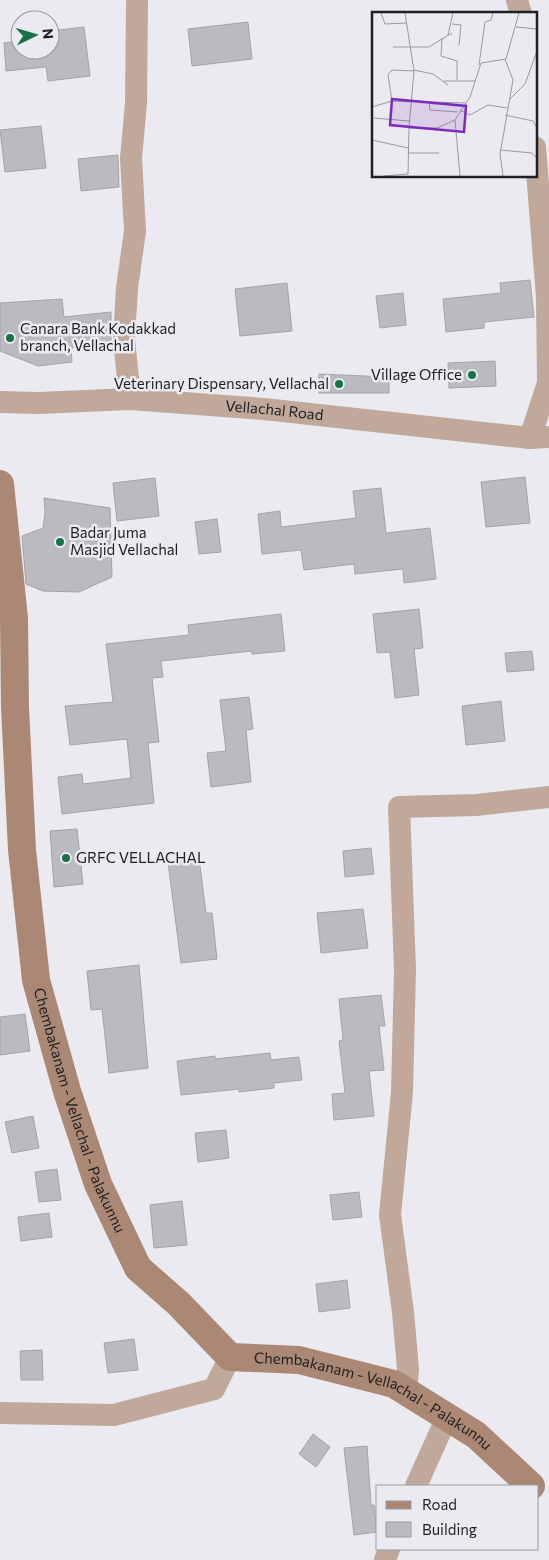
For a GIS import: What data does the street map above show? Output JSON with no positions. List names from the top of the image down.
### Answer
{
  "streets": {
    "main road": ["Chembakanam - Vellachal - Palakunnu"],
    "street": ["Vellachal Road"]
  },
  "places": [
    "Canara Bank Kodakkad branch, Vellachal",
    "Village Office",
    "Veterinary Dispensary, Vellachal",
    "Badar Juma Masjid Vellachal",
    "GRFC VELLACHAL"
  ],
  "legend": ["Road", "Building"],
  "north": "right"
}
